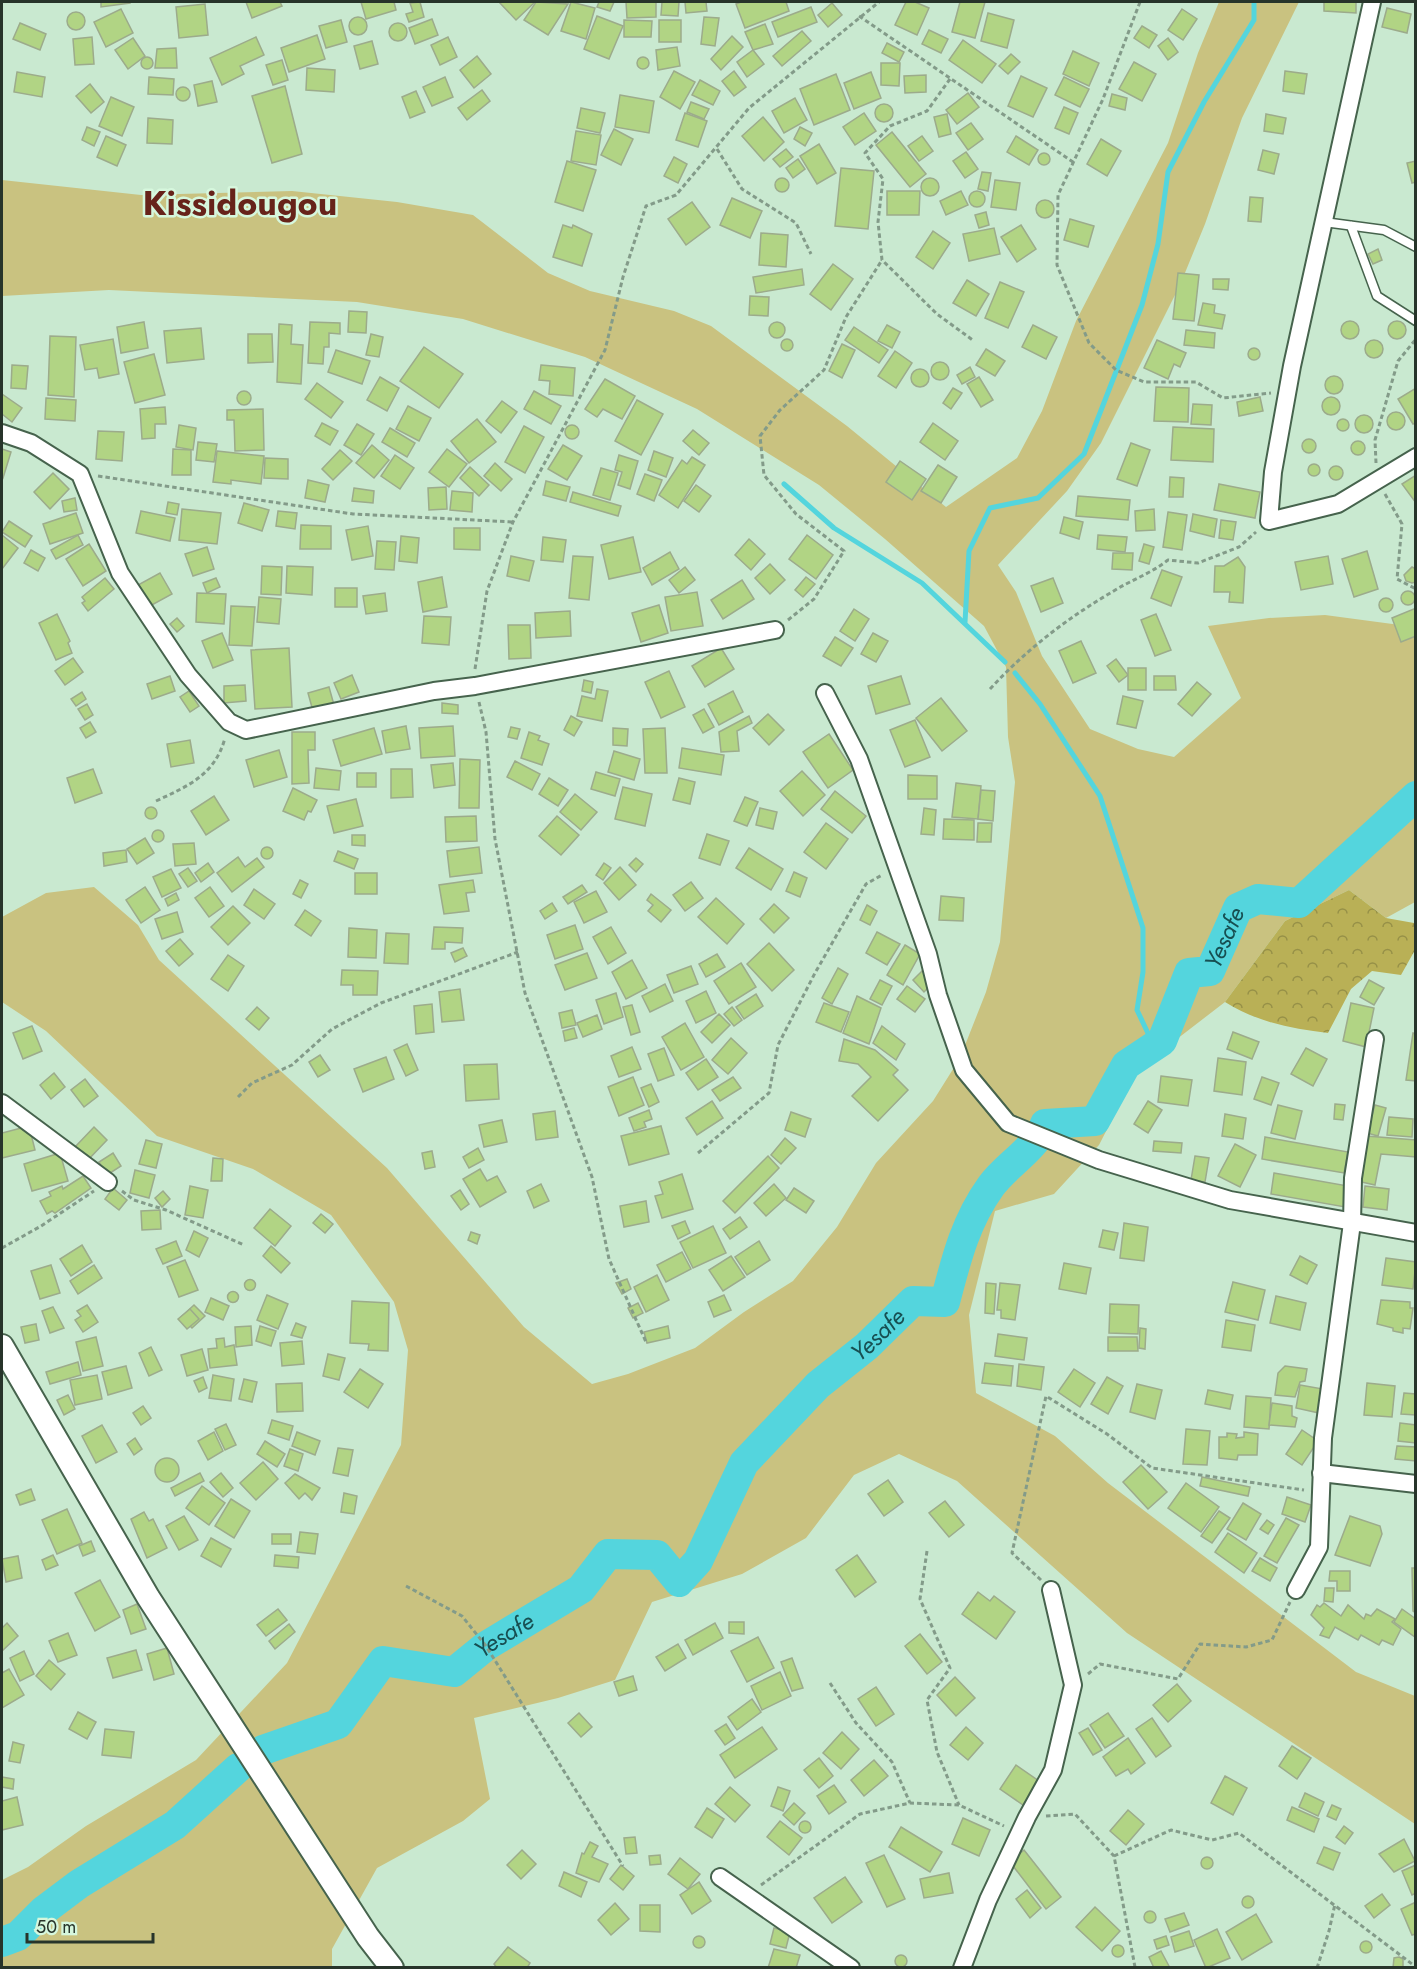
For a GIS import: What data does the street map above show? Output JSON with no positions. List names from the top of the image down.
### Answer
{
  "districts": ["Kissidougou"],
  "water": ["Yesafe"],
  "scale_bar": "50 m"
}
